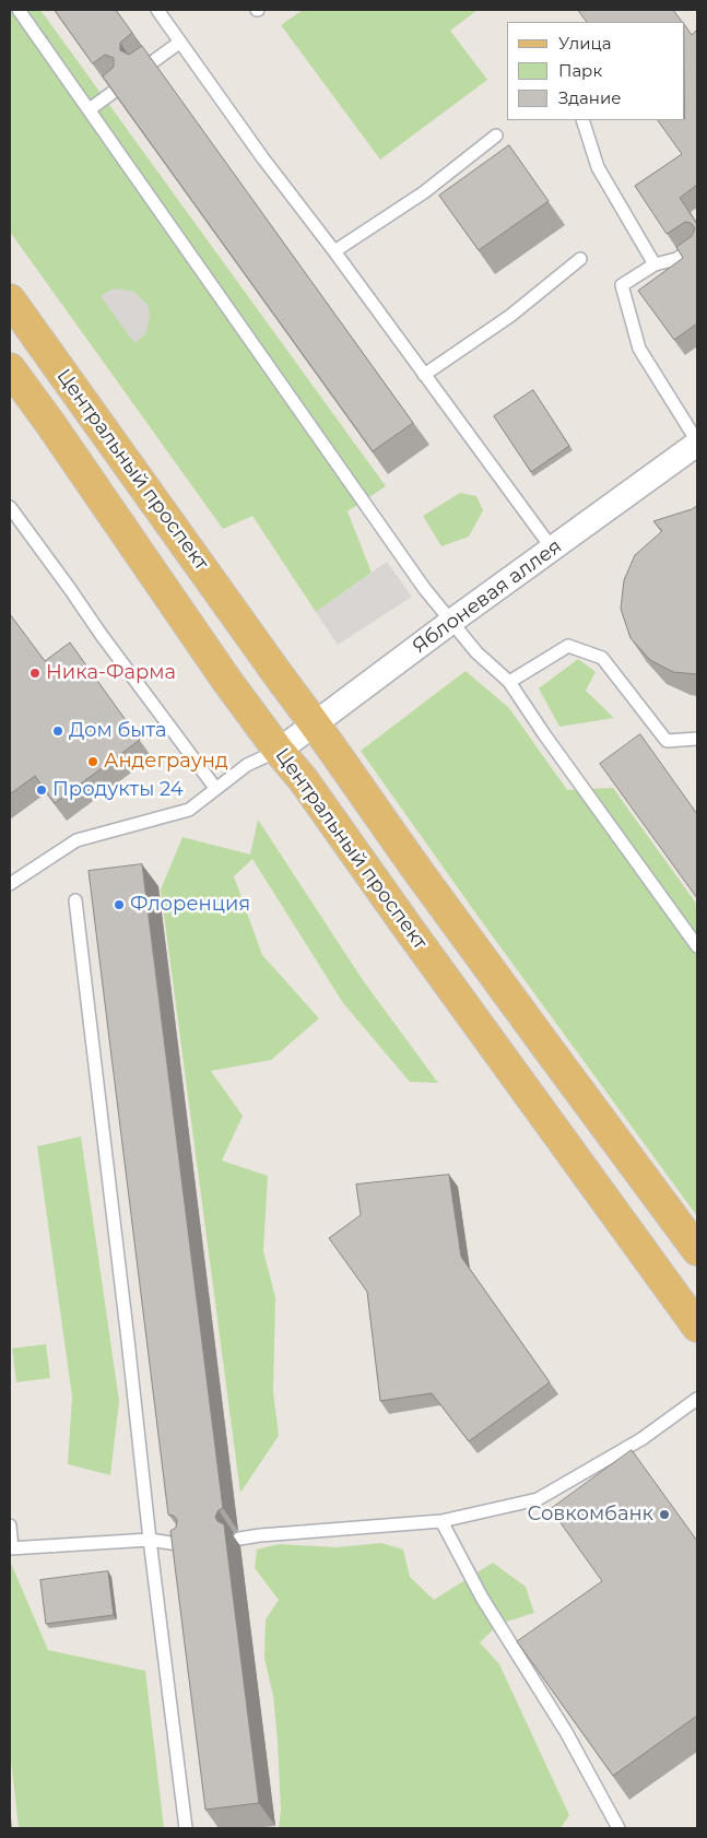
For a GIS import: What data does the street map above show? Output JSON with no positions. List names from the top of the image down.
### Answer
{
  "streets": {
    "main road": ["Центральный проспект"],
    "street": ["Яблоневая аллея"]
  },
  "crossings": [
    ["Центральный проспект", "Яблоневая аллея"]
  ],
  "places": [
    "Ника-Фарма",
    "Дом быта",
    "Андеграунд",
    "Продукты 24",
    "Флоренция",
    "Совкомбанк"
  ],
  "legend": ["Улица", "Парк", "Здание"]
}
